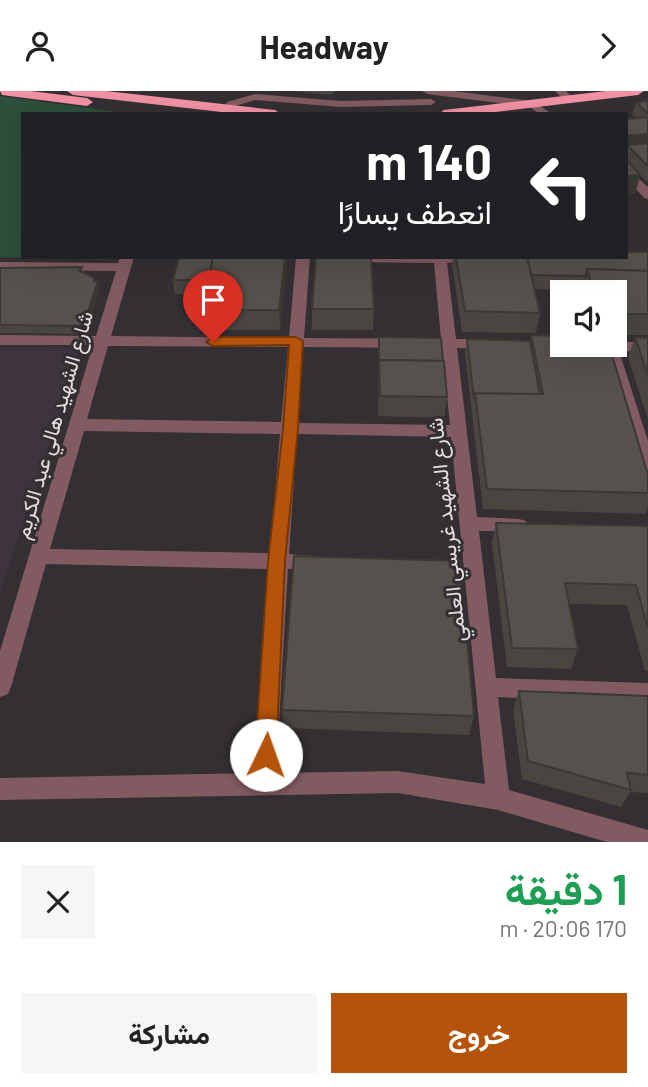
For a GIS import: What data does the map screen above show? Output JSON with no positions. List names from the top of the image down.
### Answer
{
  "streets": {
    "street": ["شارع الشهيد هالي عبد الكريم", "شارع الشهيد غريسي العلمي"]
  },
  "page": {
    "header": "Headway",
    "turn": ["140 m", "انعطف يسارًا"],
    "heading": ["1 دقيقة", "170 m · 20:06"],
    "buttons": ["خروج", "مشاركة"]
  }
}
